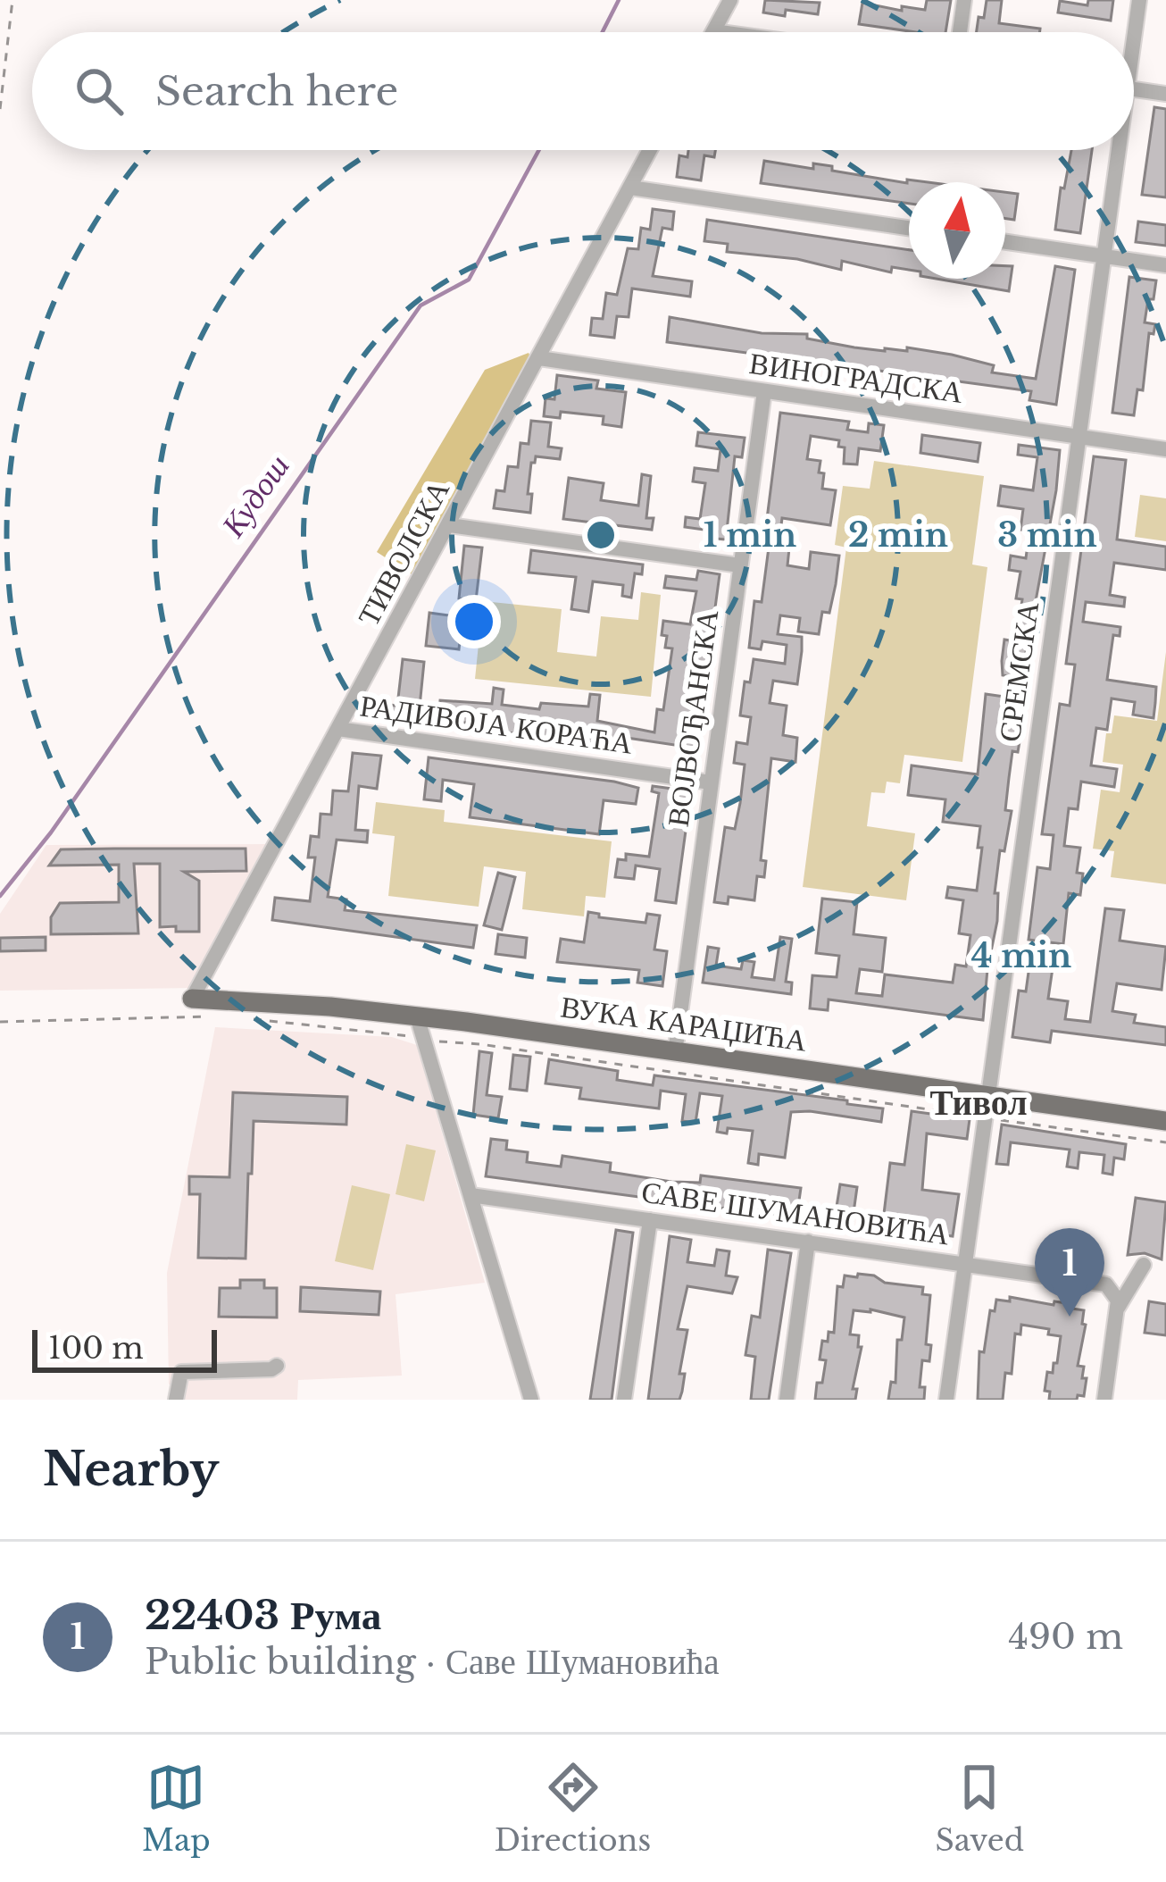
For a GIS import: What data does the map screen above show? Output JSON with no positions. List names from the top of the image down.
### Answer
{
  "streets": {
    "main road": ["ВУКА КАРАЏИЋА"],
    "street": [
      "ВИНОГРАДСКА",
      "ТИВОЛСКА",
      "СРЕМСКА",
      "ВОЈВОЂАНСКА",
      "РАДИВОЈА КОРАЋА",
      "САВЕ ШУМАНОВИЋА"
    ]
  },
  "crossings": [
    ["ВИНОГРАДСКА", "ТИВОЛСКА"],
    ["ВИНОГРАДСКА", "СРЕМСКА"],
    ["ВИНОГРАДСКА", "ВОЈВОЂАНСКА"],
    ["ТИВОЛСКА", "РАДИВОЈА КОРАЋА"],
    ["ТИВОЛСКА", "ВУКА КАРАЏИЋА"],
    ["СРЕМСКА", "ВУКА КАРАЏИЋА"],
    ["СРЕМСКА", "САВЕ ШУМАНОВИЋА"],
    ["ВОЈВОЂАНСКА", "РАДИВОЈА КОРАЋА"],
    ["ВОЈВОЂАНСКА", "ВУКА КАРАЏИЋА"]
  ],
  "districts": ["Тивол"],
  "water": ["Кудош"],
  "scale_bar": "100 m",
  "north": "top",
  "page": {
    "search": "Search here",
    "pins": "1",
    "scale": "100 m",
    "heading": "Nearby",
    "list": [
      {
        "mark": "1",
        "name": "22403 Рума",
        "note": "Public building · Саве Шумановића",
        "value": "490 m"
      }
    ],
    "nav": ["Map", "Directions", "Saved"]
  },
  "rings": [
    "1 min",
    "2 min",
    "3 min",
    "4 min"
  ]
}
